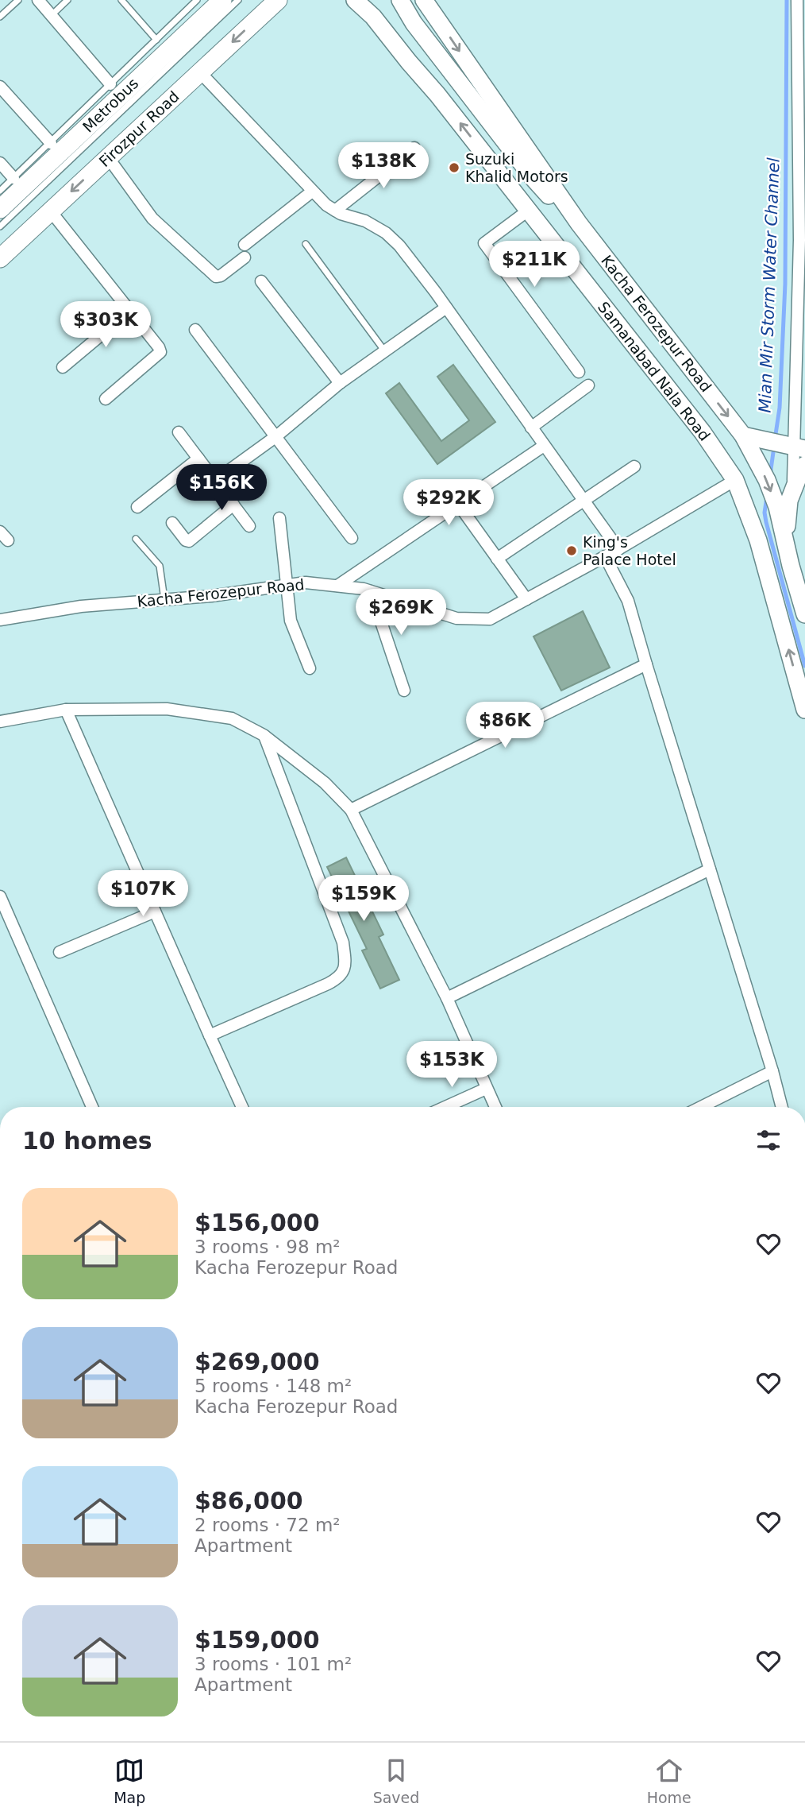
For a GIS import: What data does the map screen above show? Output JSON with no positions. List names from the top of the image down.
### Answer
{
  "streets": {
    "main road": ["Firozpur Road", "Kacha Ferozepur Road", "Samanabad Nala Road"],
    "lane": ["Metrobus"]
  },
  "crossings": [
    ["Kacha Ferozepur Road", "Samanabad Nala Road"]
  ],
  "water": ["Mian Mir Storm Water Channel"],
  "places": ["Suzuki Khalid Motors", "King's Palace Hotel"],
  "page": {
    "price": [
      "$138K",
      "$211K",
      "$303K",
      "$156K",
      "$292K",
      "$269K",
      "$86K",
      "$107K",
      "$159K",
      "$153K"
    ],
    "heading": "10 homes",
    "list": [
      {
        "name": "$156,000",
        "note": "3 rooms · 98 m² · Kacha Ferozepur Road"
      },
      {
        "name": "$269,000",
        "note": "5 rooms · 148 m² · Kacha Ferozepur Road"
      },
      {
        "name": "$86,000",
        "note": "2 rooms · 72 m² · Apartment"
      },
      {
        "name": "$159,000",
        "note": "3 rooms · 101 m² · Apartment"
      }
    ],
    "tabs": ["Map", "Saved", "Home"]
  }
}
